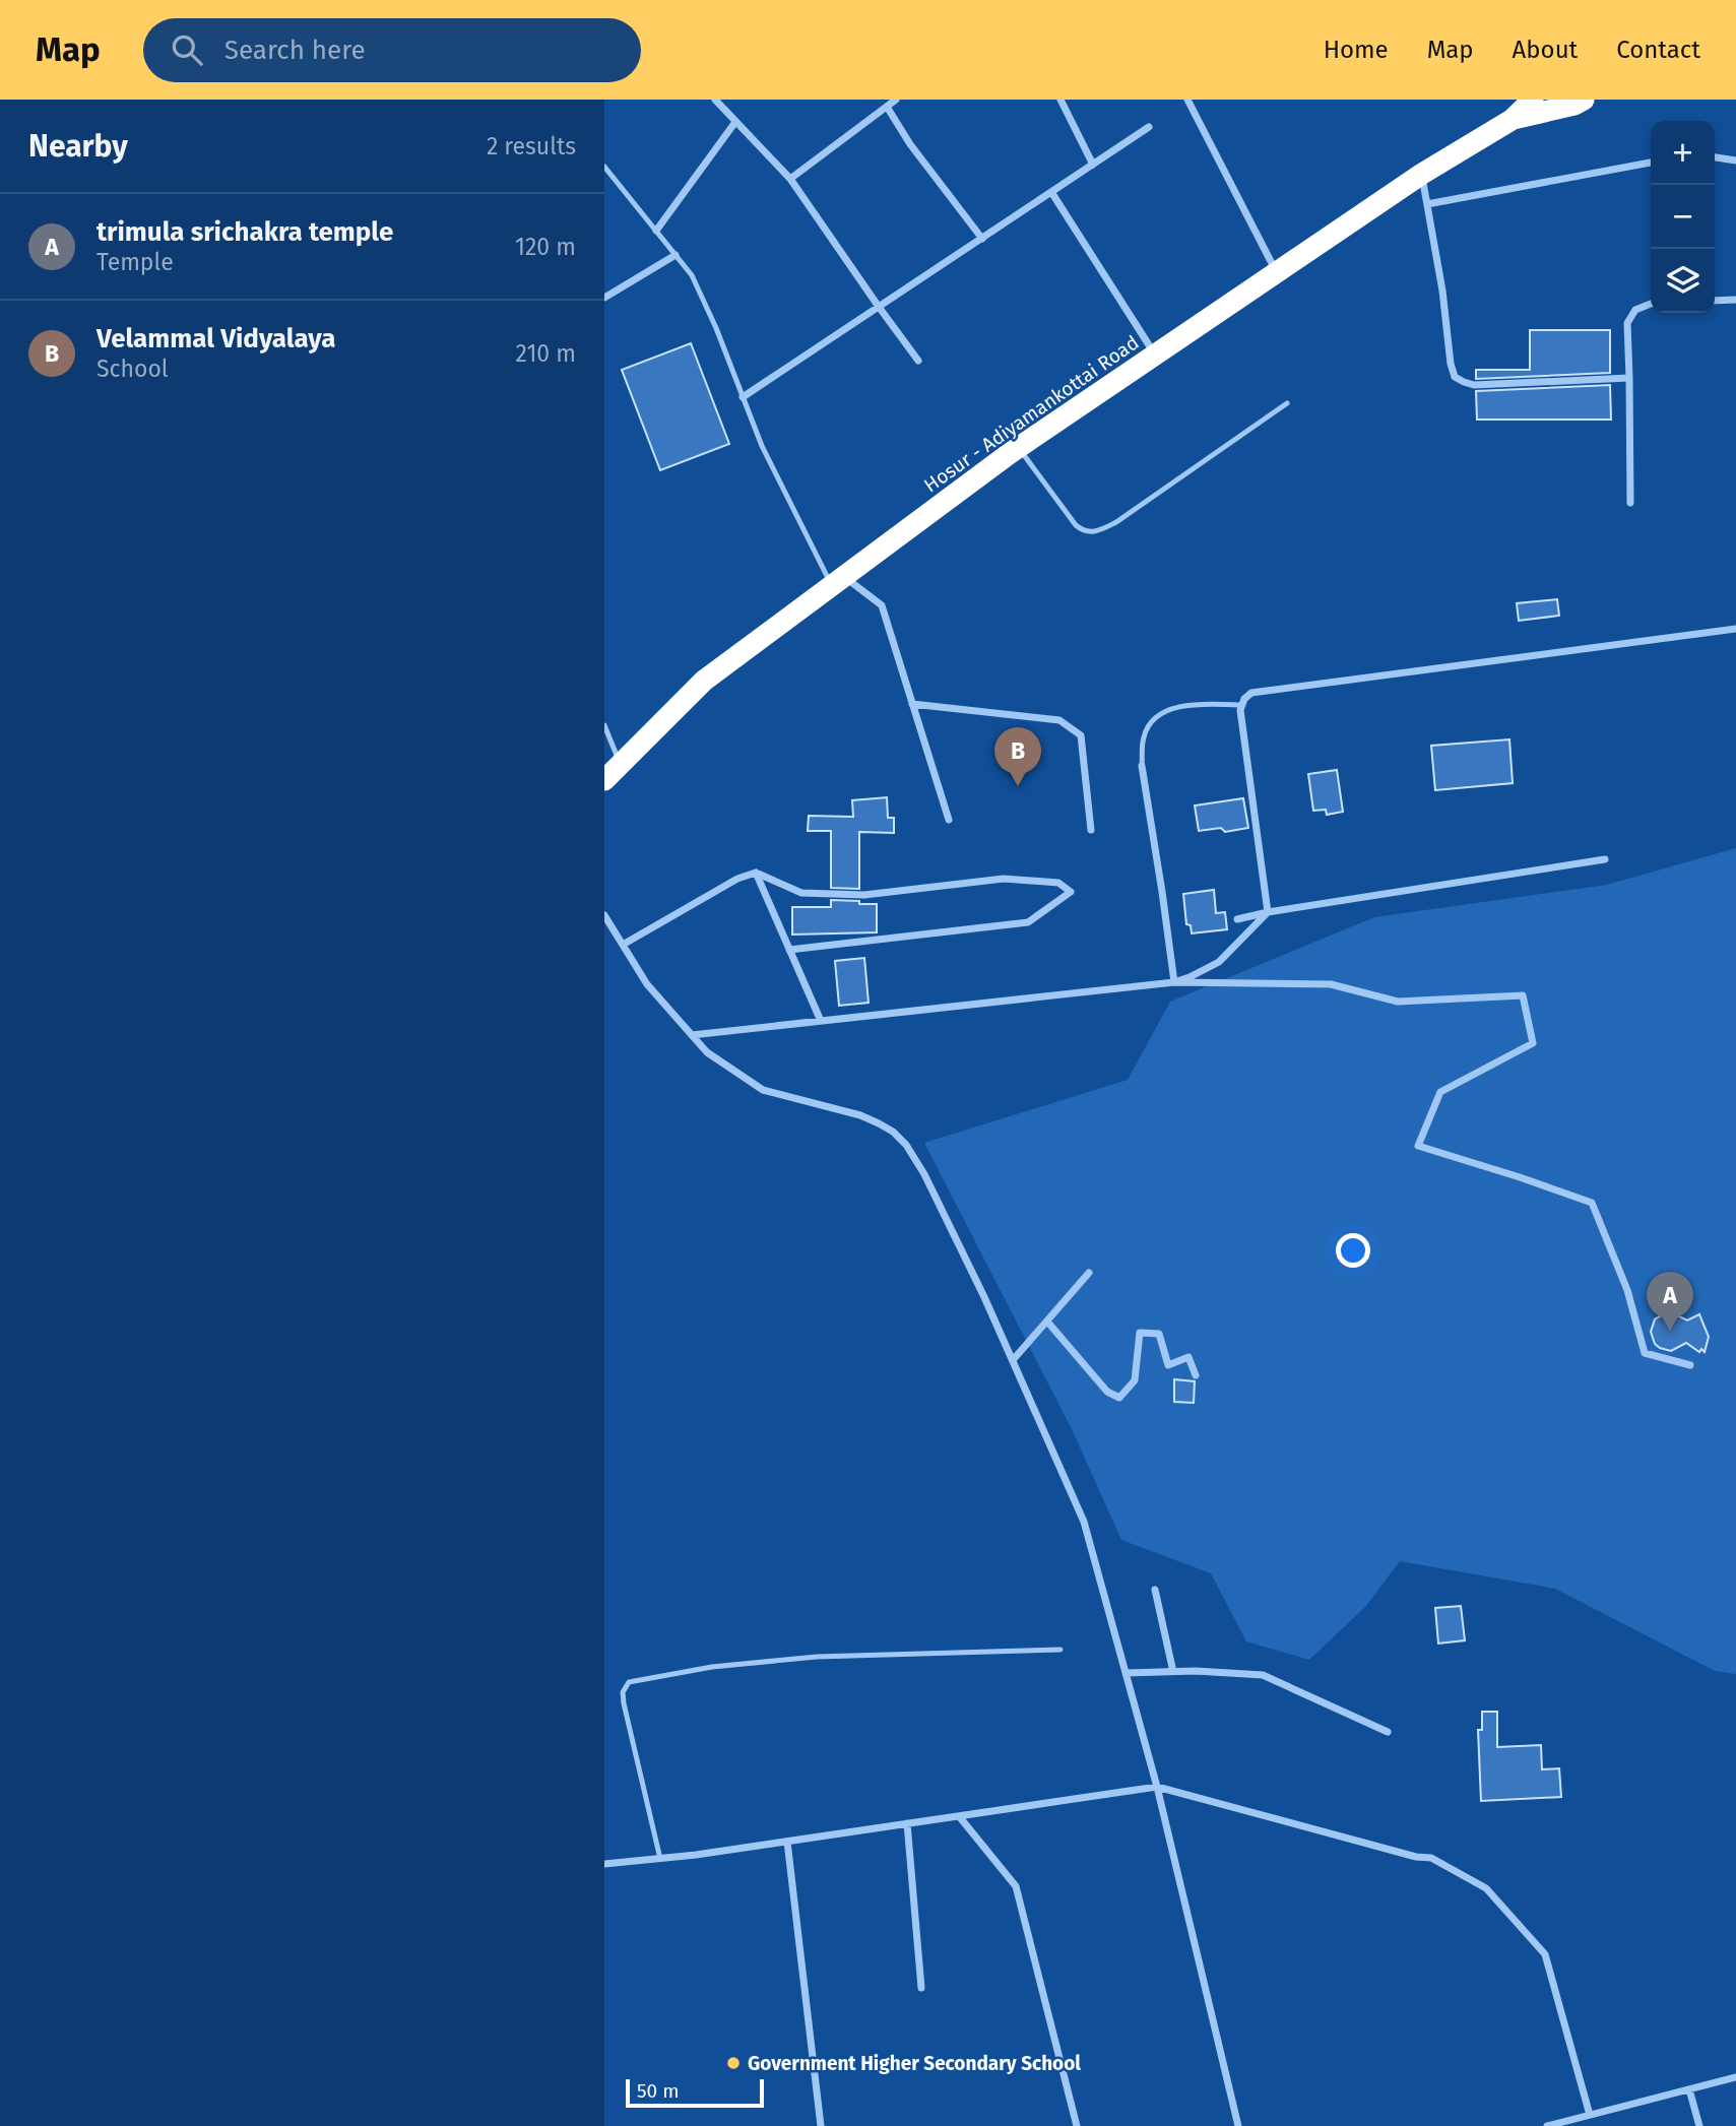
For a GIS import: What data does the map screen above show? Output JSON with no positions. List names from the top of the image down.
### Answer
{
  "streets": {
    "highway": ["Hosur - Adiyamankottai Road"]
  },
  "places": ["Government Higher Secondary School"],
  "scale_bar": "50 m",
  "page": {
    "header": "Map",
    "search": "Search here",
    "nav": [
      "Home",
      "Map",
      "About",
      "Contact"
    ],
    "heading": ["Nearby", "2 results"],
    "map_buttons": ["+", "−"],
    "list": [
      {
        "mark": "A",
        "name": "trimula srichakra temple",
        "note": "Temple",
        "value": "120 m"
      },
      {
        "mark": "B",
        "name": "Velammal Vidyalaya",
        "note": "School",
        "value": "210 m"
      }
    ],
    "pins": ["B", "A"],
    "scale": "50 m"
  }
}
